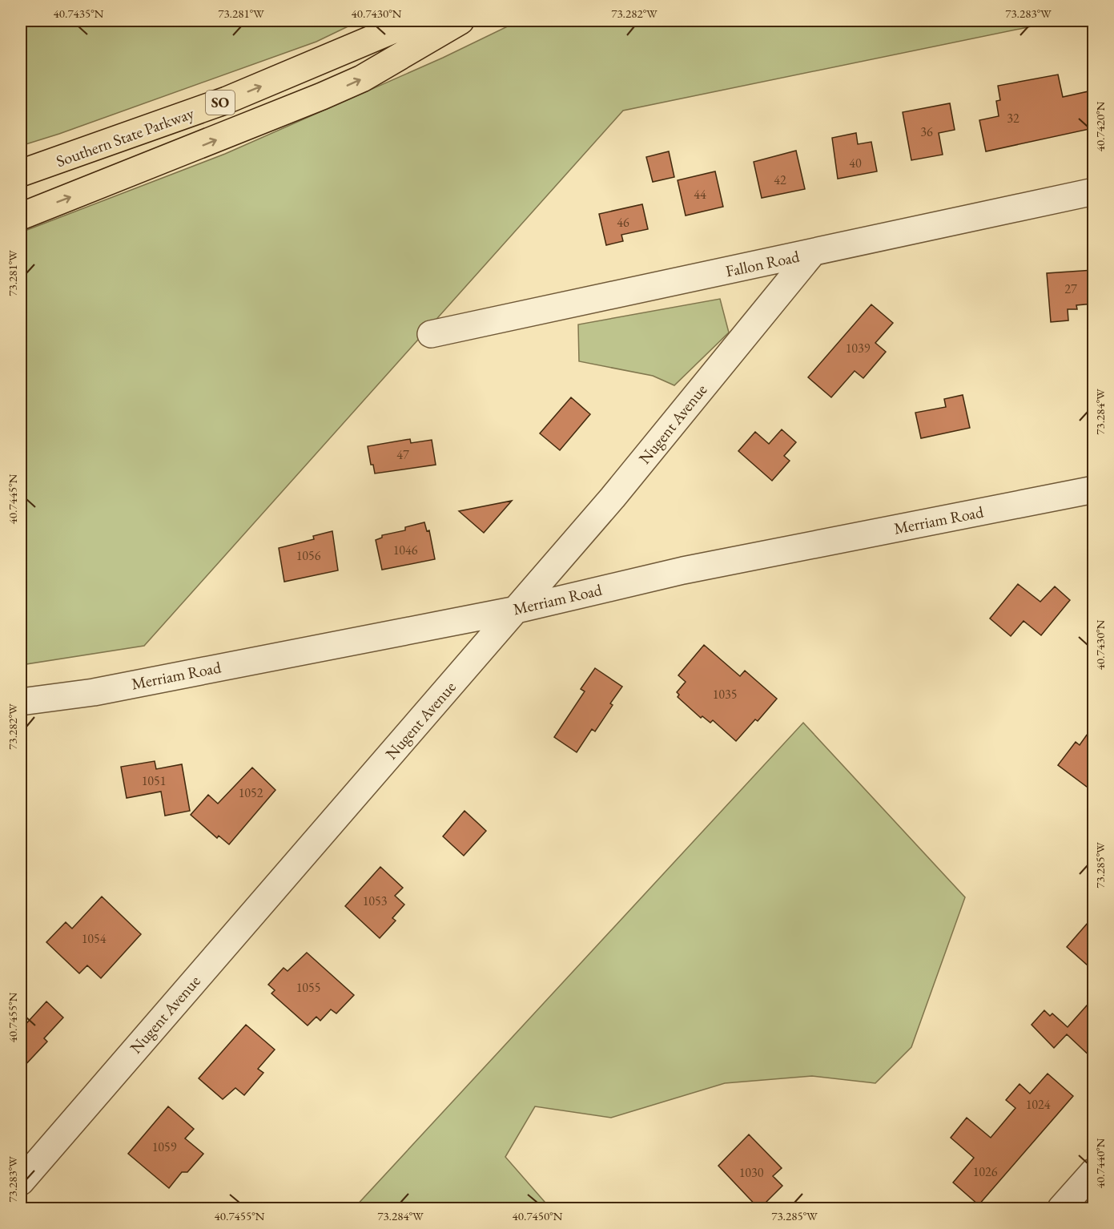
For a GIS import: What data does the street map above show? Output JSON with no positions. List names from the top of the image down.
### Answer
{
  "streets": {
    "highway": ["SO", "Southern State Parkway"],
    "street": ["Fallon Road", "Nugent Avenue", "Merriam Road"]
  },
  "crossings": [
    ["Fallon Road", "Nugent Avenue"],
    ["Nugent Avenue", "Merriam Road"]
  ],
  "house_numbers": [
    "32",
    "36",
    "40",
    "42",
    "44",
    "46",
    "27",
    "1039",
    "47",
    "1046",
    "1056",
    "1035",
    "1051",
    "1052",
    "1053",
    "1054",
    "1055",
    "1024",
    "1059",
    "1026",
    "1030"
  ],
  "coordinates": [
    "40.7435°N",
    "73.281°W",
    "40.7430°N",
    "73.282°W",
    "73.283°W",
    "40.7420°N",
    "73.284°W",
    "40.7445°N",
    "73.285°W",
    "40.7455°N",
    "40.7440°N",
    "40.7450°N"
  ]
}
